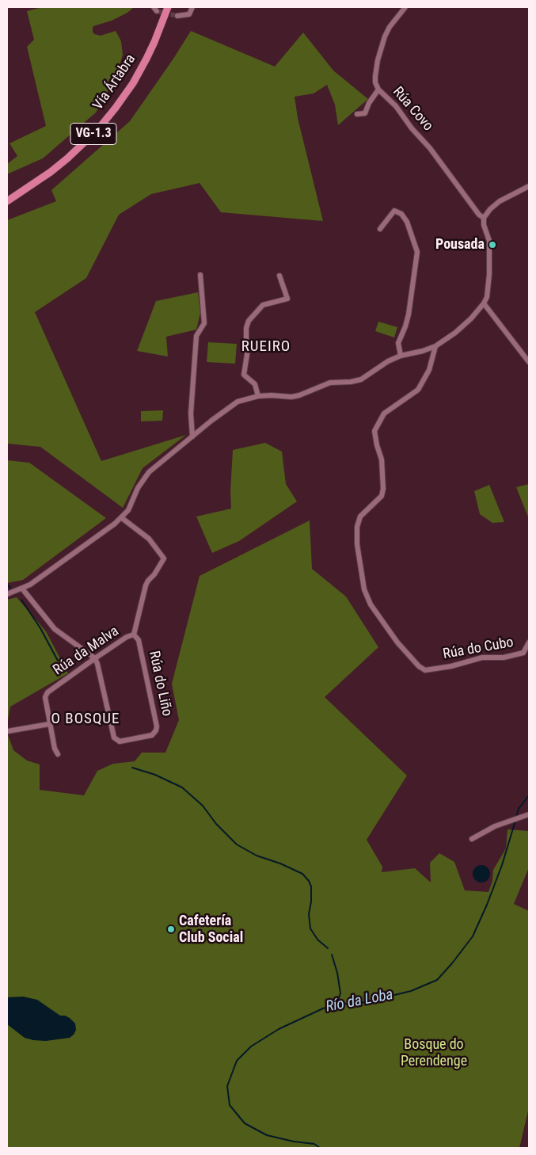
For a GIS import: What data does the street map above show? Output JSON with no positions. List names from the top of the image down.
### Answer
{
  "streets": {
    "highway": ["Vía Ártabra", "VG-1.3"],
    "street": [
      "Rúa Covo",
      "Rúa do Cubo",
      "Rúa da Malva",
      "Rúa do Liño"
    ]
  },
  "crossings": [
    ["Vía Ártabra", "VG-1.3"],
    ["Rúa da Malva", "Rúa do Liño"]
  ],
  "districts": ["RUEIRO", "O BOSQUE"],
  "water": ["Río da Loba"],
  "parks": ["Bosque do Perendenge"],
  "places": ["Pousada", "Cafetería Club Social"]
}
